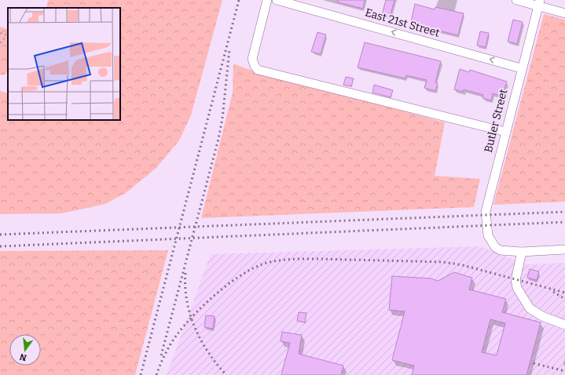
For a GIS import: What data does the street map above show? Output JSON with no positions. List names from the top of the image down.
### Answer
{
  "streets": {
    "street": ["East 21st Street", "Butler Street"]
  },
  "crossings": [
    ["East 21st Street", "Butler Street"]
  ],
  "one_way": ["East 21st Street"],
  "north": "bottom"
}
